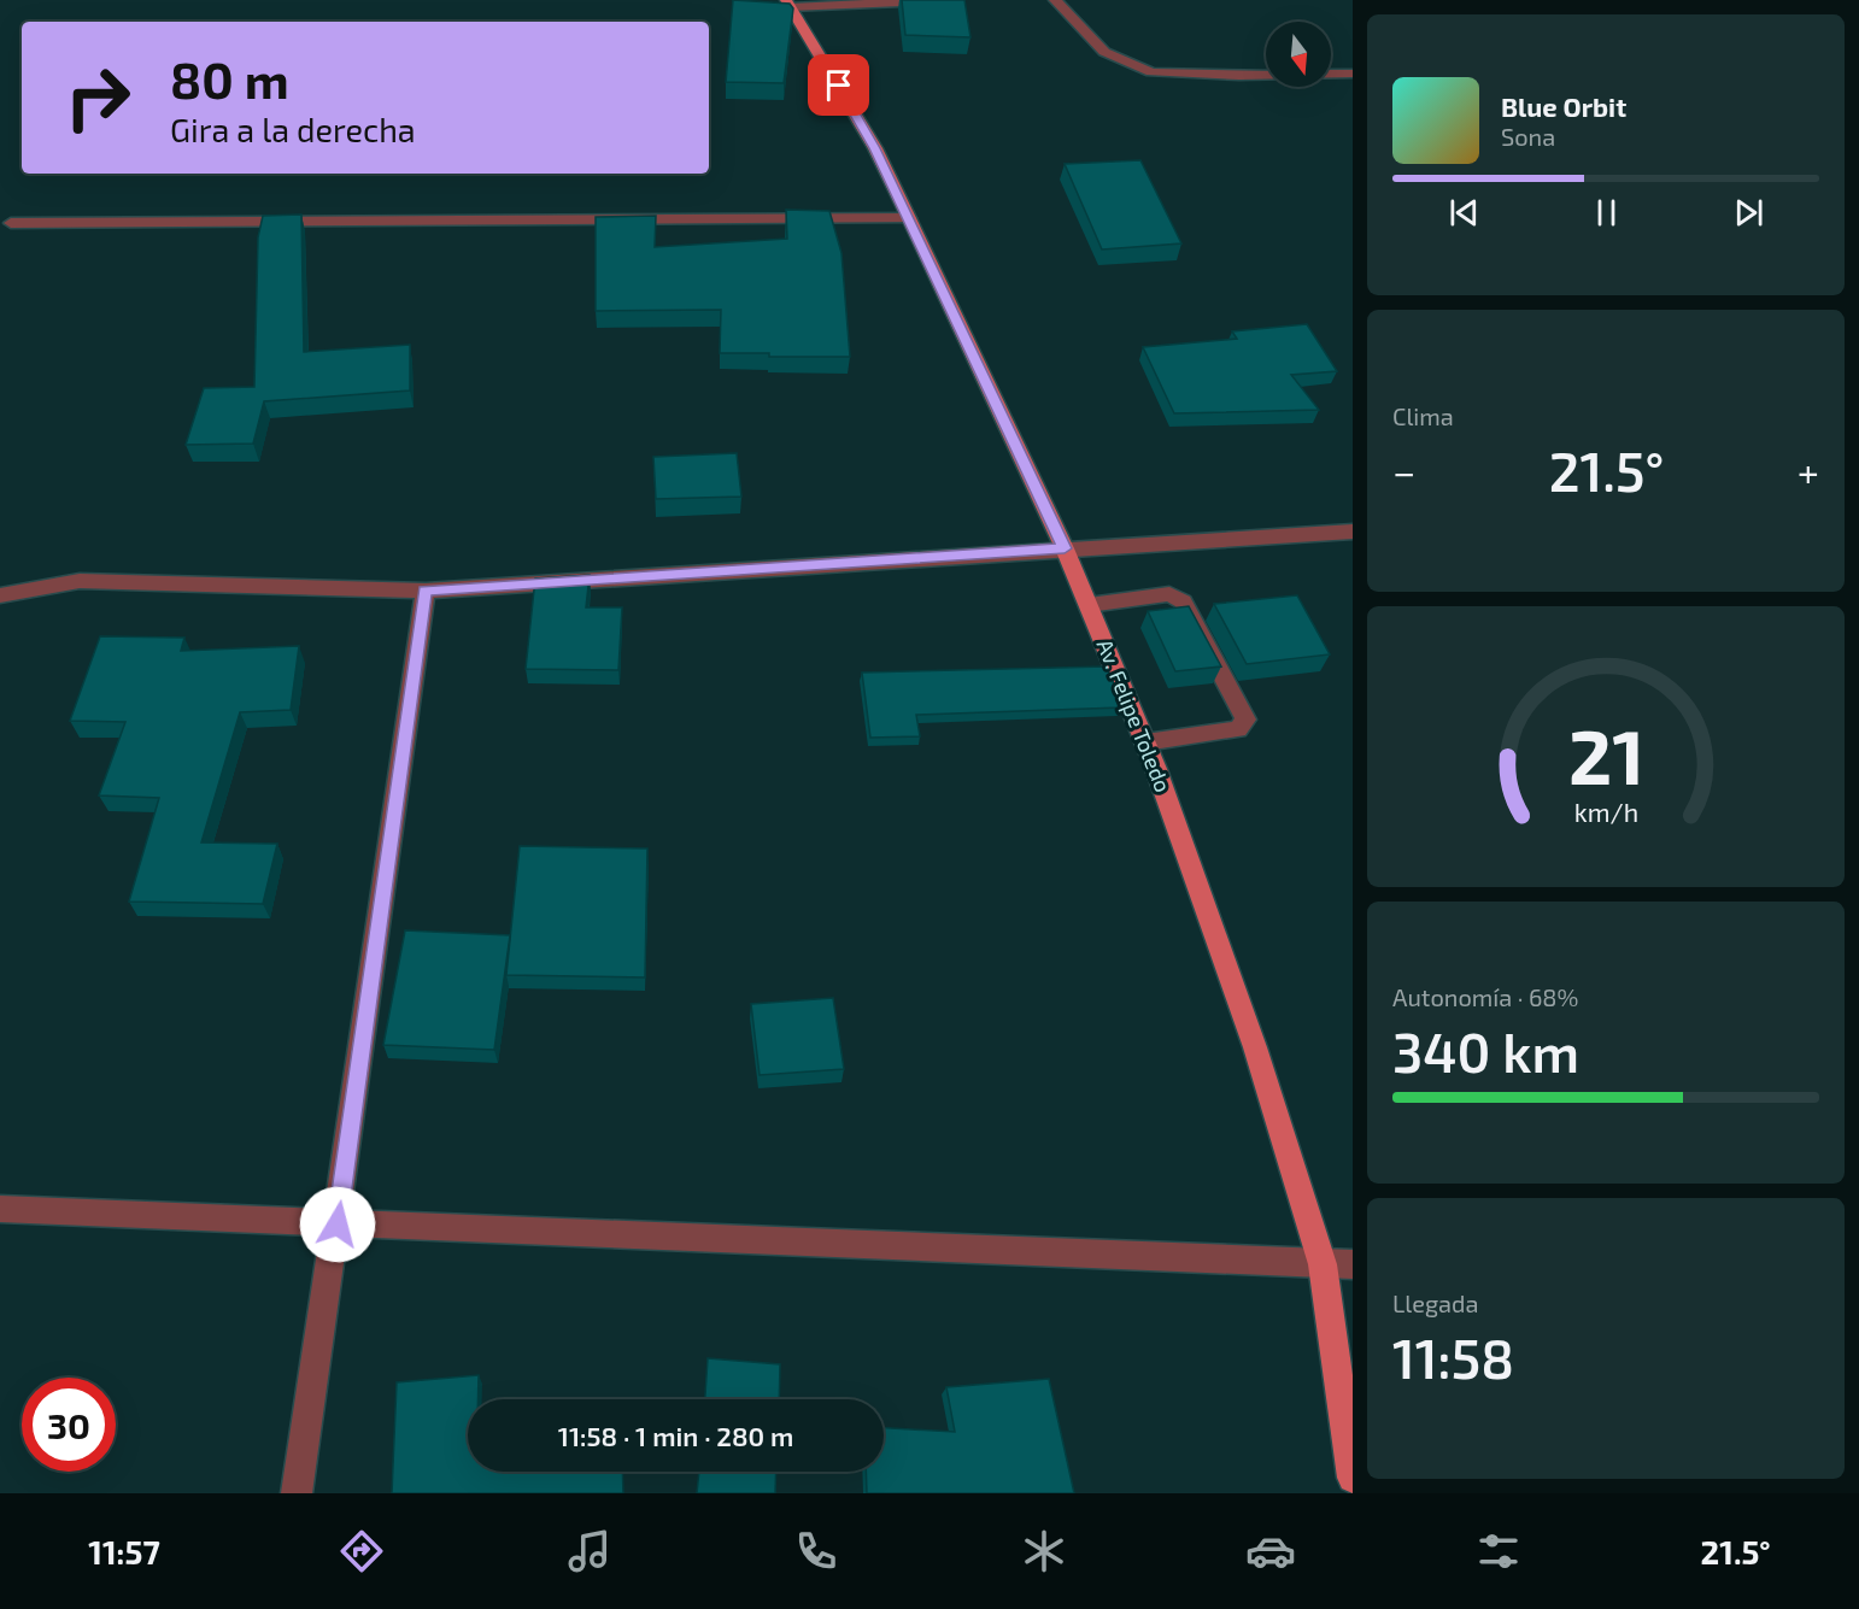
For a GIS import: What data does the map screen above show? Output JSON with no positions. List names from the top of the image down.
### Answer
{
  "streets": {
    "main road": ["Av. Felipe Toledo"]
  },
  "north": "bottom",
  "page": {
    "turn": ["80 m", "Gira a la derecha"],
    "song": ["Blue Orbit", "Sona"],
    "tile": [
      "Clima",
      ["Autonomía · 68%", "340 km"],
      ["Llegada", "11:58"]
    ],
    "heat": ["−", "21.5°", "+"],
    "limit": "30",
    "trip": "11:58 · 1 min · 280 m",
    "tabs": ["11:57", "21.5°"],
    "gauge": ["21", "km/h"]
  }
}
